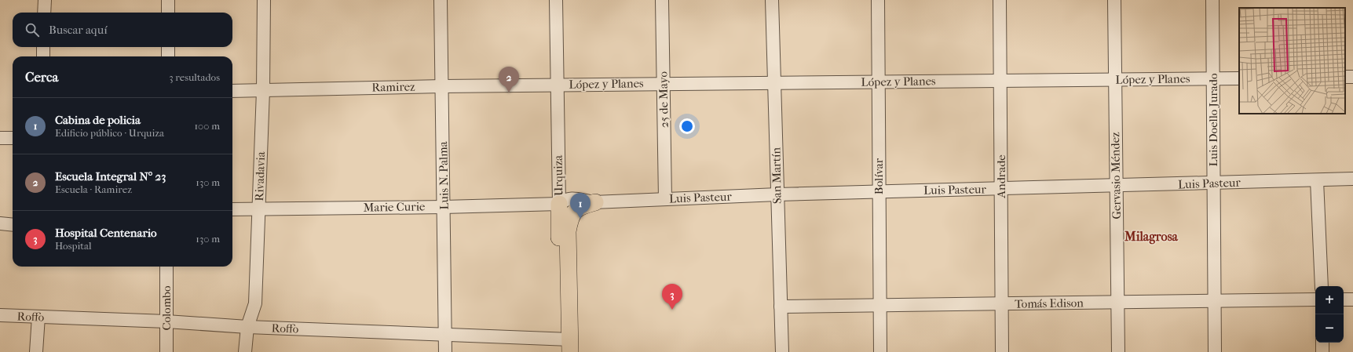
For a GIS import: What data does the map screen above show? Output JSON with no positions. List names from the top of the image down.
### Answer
{
  "streets": {
    "main road": ["Urquiza"],
    "street": [
      "López y Planes",
      "Ramirez",
      "25 de Mayo",
      "Luis Doello Jurado",
      "Luis N. Palma",
      "San Martín",
      "Gervasio Méndez",
      "Rivadavia",
      "Bolívar",
      "Andrade",
      "Luis Pasteur",
      "Marie Curie",
      "Tomás Edison",
      "Colombo",
      "Roffo"
    ]
  },
  "crossings": [
    ["López y Planes", "Ramirez"],
    ["López y Planes", "25 de Mayo"],
    ["López y Planes", "Luis Doello Jurado"],
    ["López y Planes", "Urquiza"],
    ["López y Planes", "San Martín"],
    ["López y Planes", "Gervasio Méndez"],
    ["López y Planes", "Bolívar"],
    ["López y Planes", "Andrade"],
    ["Ramirez", "Luis N. Palma"],
    ["Ramirez", "Urquiza"],
    ["Ramirez", "Rivadavia"],
    ["25 de Mayo", "Luis Pasteur"],
    ["Luis Doello Jurado", "Luis Pasteur"],
    ["Luis Doello Jurado", "Tomás Edison"],
    ["Luis N. Palma", "Marie Curie"],
    ["Luis N. Palma", "Roffo"],
    ["Urquiza", "Luis Pasteur"],
    ["Urquiza", "Marie Curie"],
    ["Urquiza", "Roffo"],
    ["San Martín", "Luis Pasteur"],
    ["San Martín", "Tomás Edison"],
    ["Gervasio Méndez", "Luis Pasteur"],
    ["Gervasio Méndez", "Tomás Edison"],
    ["Rivadavia", "Marie Curie"],
    ["Rivadavia", "Roffo"],
    ["Bolívar", "Luis Pasteur"],
    ["Bolívar", "Tomás Edison"],
    ["Andrade", "Luis Pasteur"],
    ["Andrade", "Tomás Edison"],
    ["Luis Pasteur", "Marie Curie"],
    ["Colombo", "Roffo"]
  ],
  "districts": ["Milagrosa"],
  "page": {
    "search": "Buscar aquí",
    "heading": ["Cerca", "3 resultados"],
    "pins": ["2", "1", "3"],
    "list": [
      {
        "mark": "1",
        "name": "Cabina de policia",
        "note": "Edificio público · Urquiza",
        "value": "100 m"
      },
      {
        "mark": "2",
        "name": "Escuela Integral N° 23",
        "note": "Escuela · Ramirez",
        "value": "130 m"
      },
      {
        "mark": "3",
        "name": "Hospital Centenario",
        "note": "Hospital",
        "value": "130 m"
      }
    ],
    "map_buttons": ["+", "−"]
  }
}
